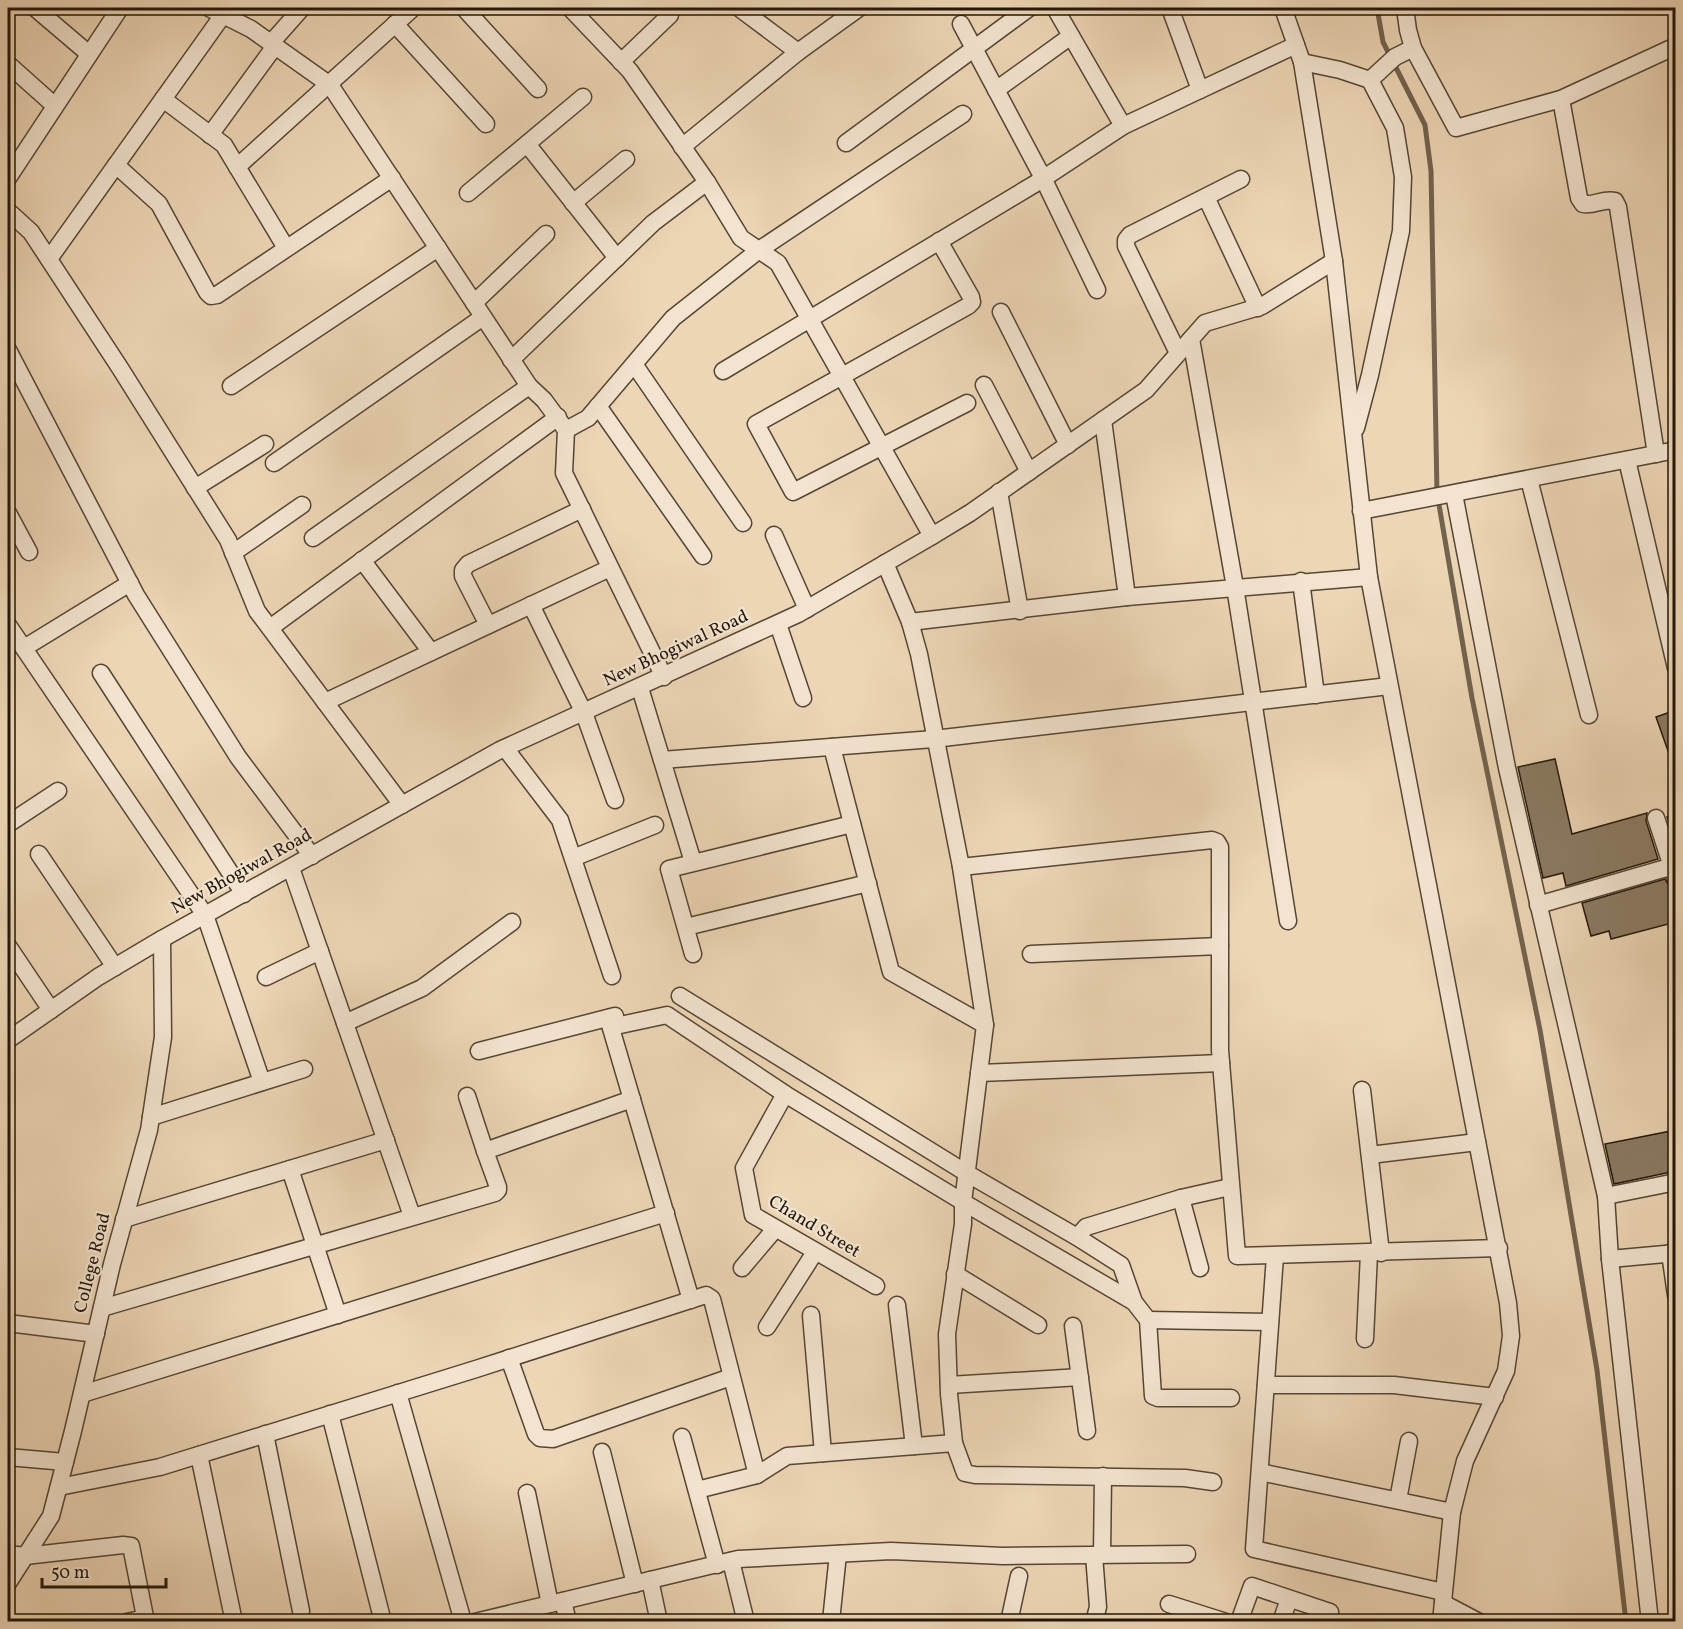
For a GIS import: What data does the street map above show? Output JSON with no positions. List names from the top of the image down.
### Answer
{
  "streets": {
    "street": ["New Bhogiwal Road", "Chand Street", "College Road"]
  },
  "crossings": [
    ["New Bhogiwal Road", "College Road"]
  ],
  "scale_bar": "50 m"
}
